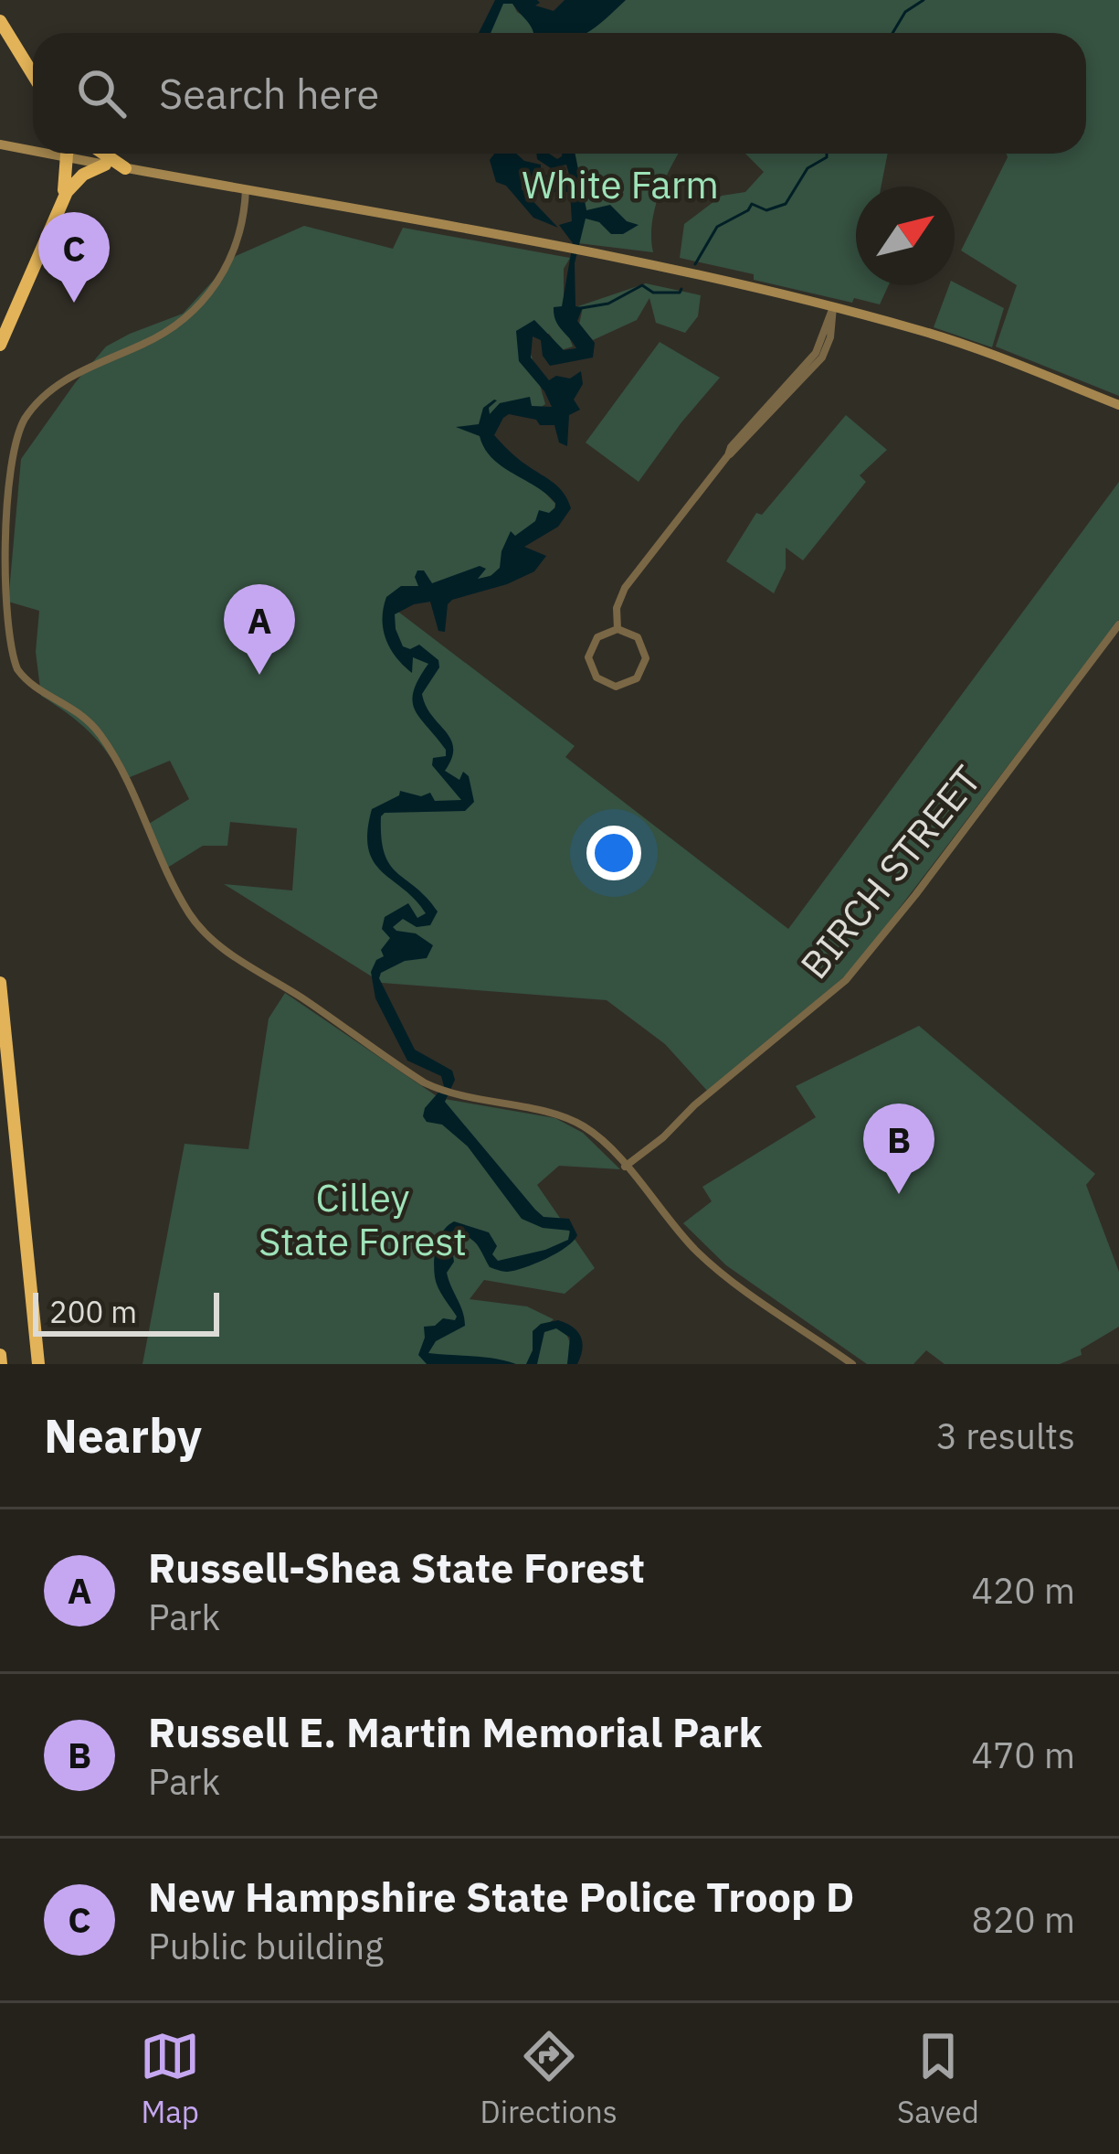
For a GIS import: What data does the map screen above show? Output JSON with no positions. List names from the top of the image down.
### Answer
{
  "streets": {
    "street": ["BIRCH STREET"]
  },
  "parks": ["White Farm", "Cilley State Forest"],
  "scale_bar": "200 m",
  "north": "top right",
  "page": {
    "search": "Search here",
    "pins": ["C", "A", "B"],
    "scale": "200 m",
    "heading": ["Nearby", "3 results"],
    "list": [
      {
        "mark": "A",
        "name": "Russell-Shea State Forest",
        "note": "Park",
        "value": "420 m"
      },
      {
        "mark": "B",
        "name": "Russell E. Martin Memorial Park",
        "note": "Park",
        "value": "470 m"
      },
      {
        "mark": "C",
        "name": "New Hampshire State Police Troop D",
        "note": "Public building",
        "value": "820 m"
      }
    ],
    "nav": ["Map", "Directions", "Saved"]
  }
}
